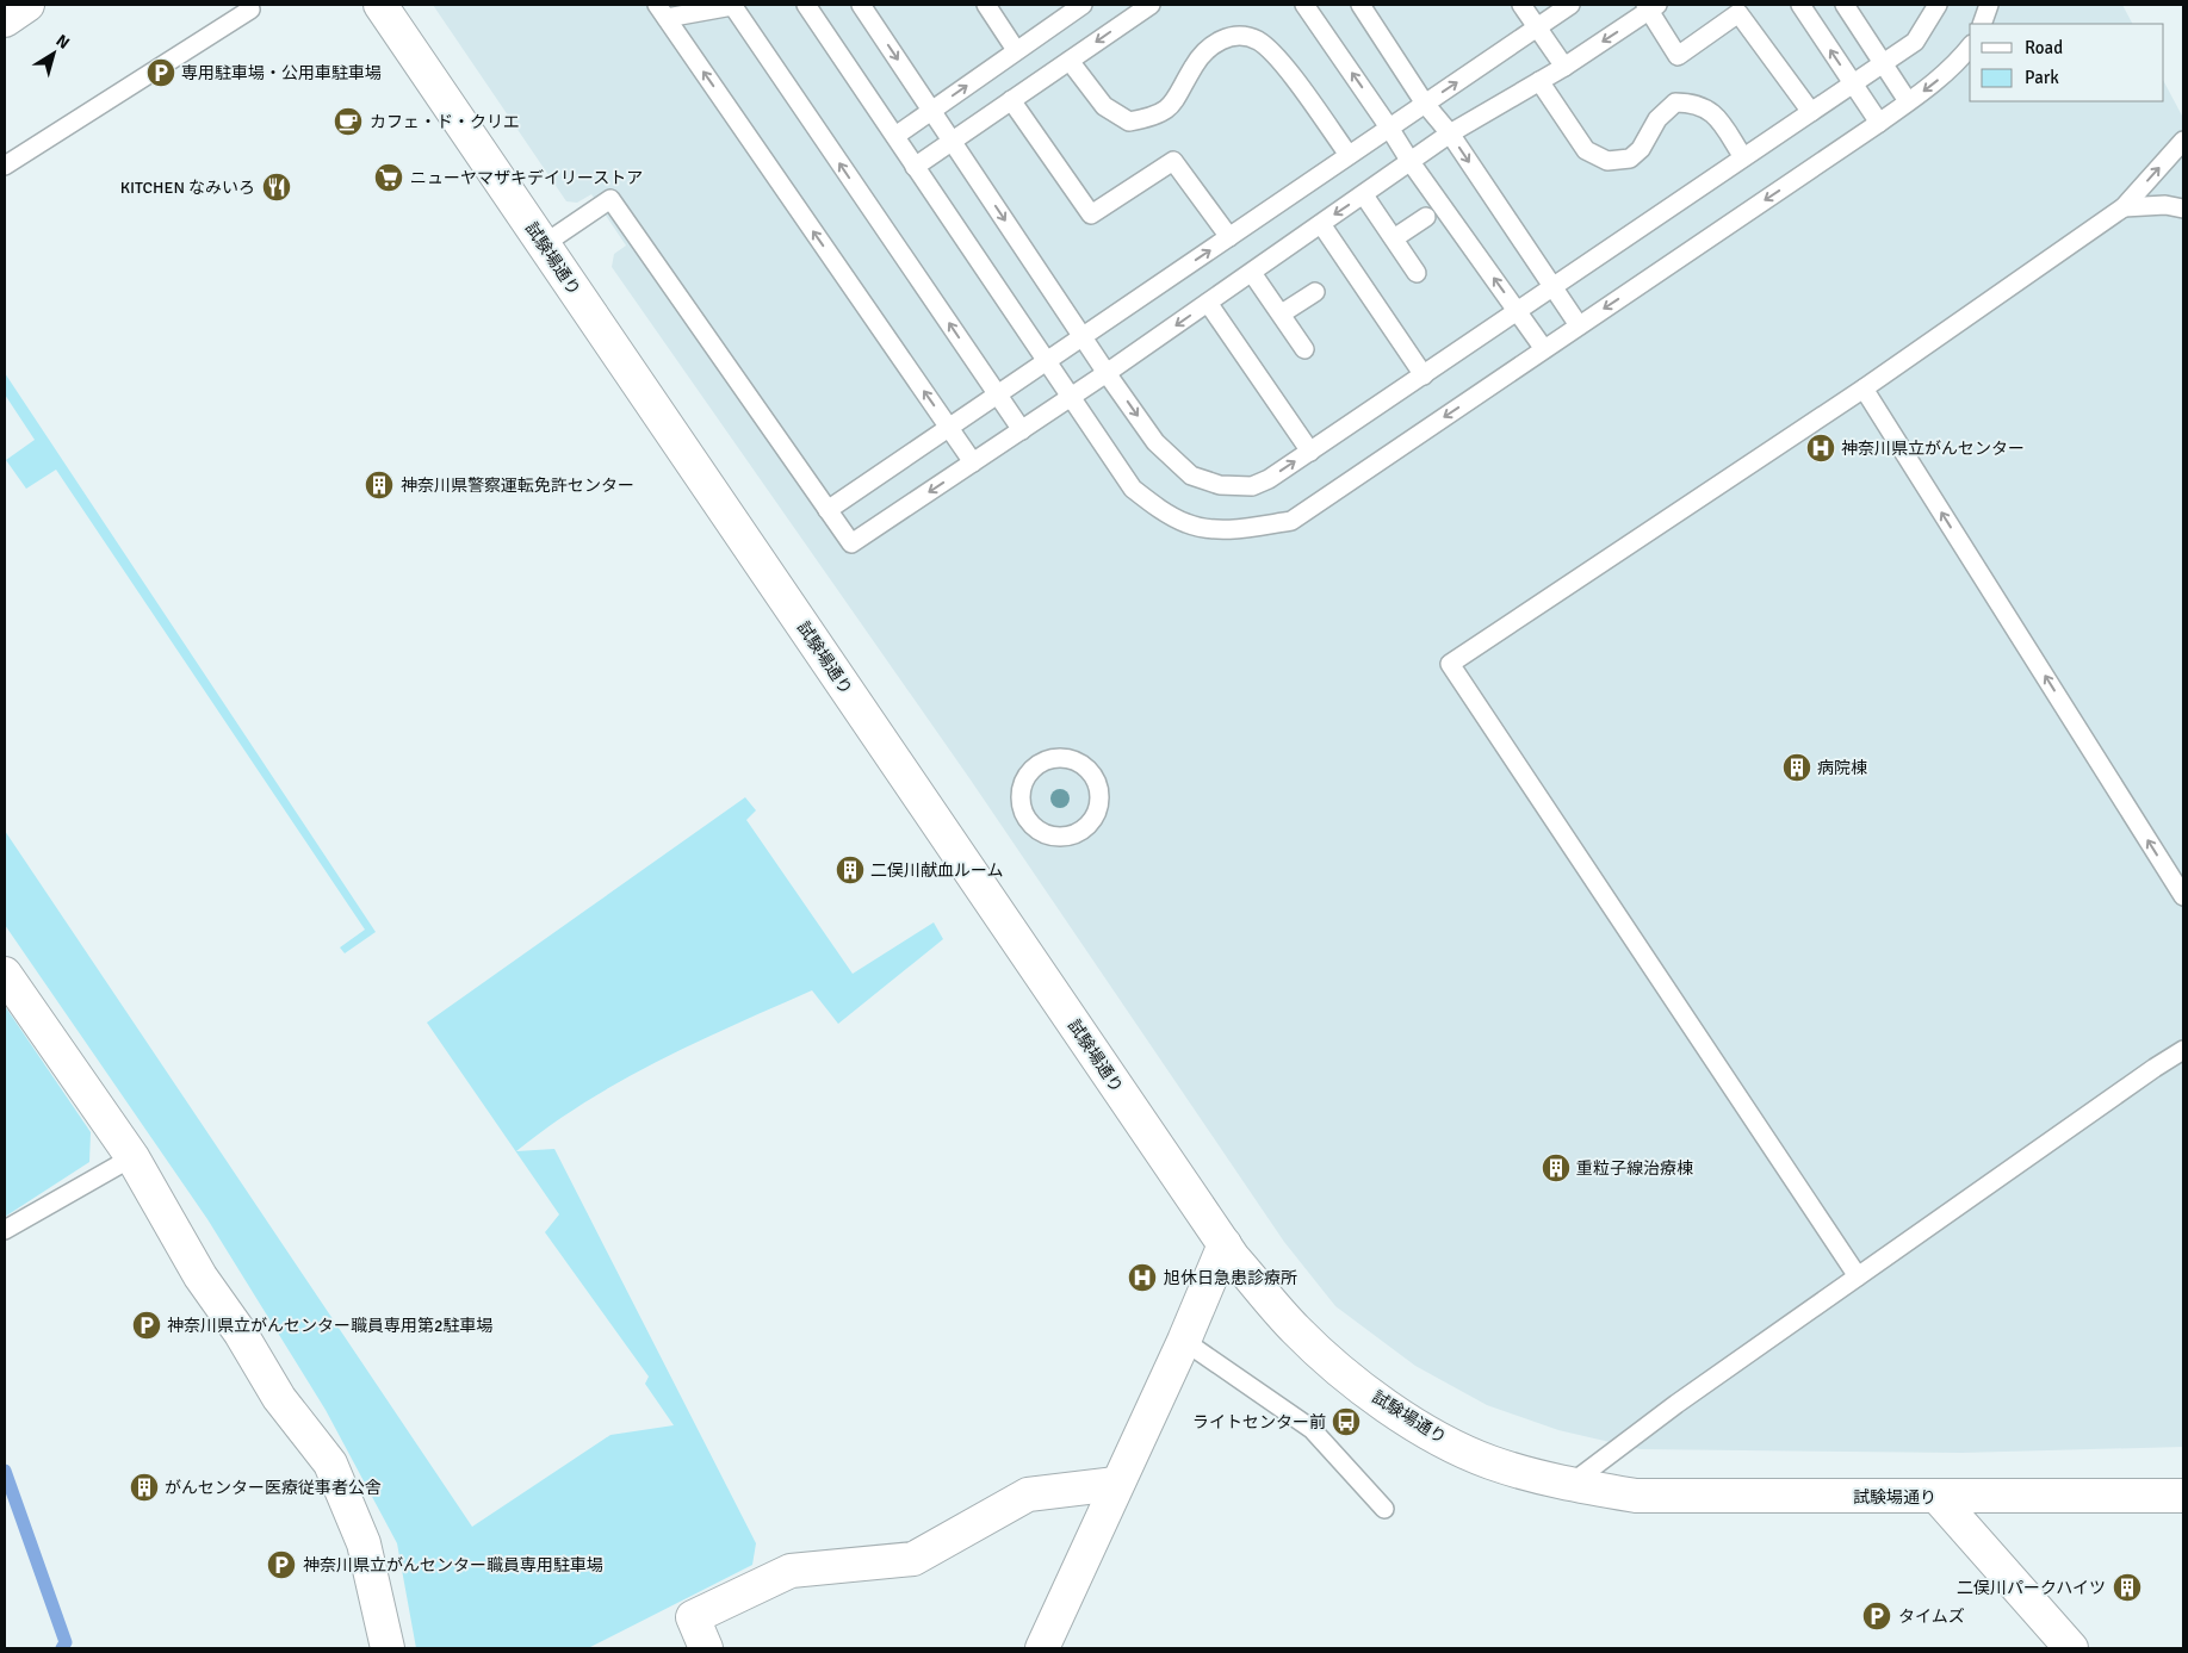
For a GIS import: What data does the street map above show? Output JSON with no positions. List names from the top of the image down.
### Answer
{
  "streets": {
    "street": ["試験場通り"]
  },
  "places": {
    "parking": [
      "専用駐車場・公用車駐車場",
      "神奈川県立がんセンター職員専用第2駐車場",
      "神奈川県立がんセンター職員専用駐車場",
      "タイムズ"
    ],
    "cafe": ["カフェ・ド・クリエ"],
    "supermarket": ["ニューヤマザキデイリーストア"],
    "restaurant": ["KITCHEN なみいろ"],
    "hospital": ["神奈川県立がんセンター", "旭休日急患診療所"],
    "building": [
      "神奈川県警察運転免許センター",
      "病院棟",
      "二俣川献血ルーム",
      "重粒子線治療棟",
      "がんセンター医療従事者公舎",
      "二俣川パークハイツ"
    ],
    "bus stop": ["ライトセンター前"]
  },
  "legend": ["Road", "Park"],
  "north": "top right"
}
